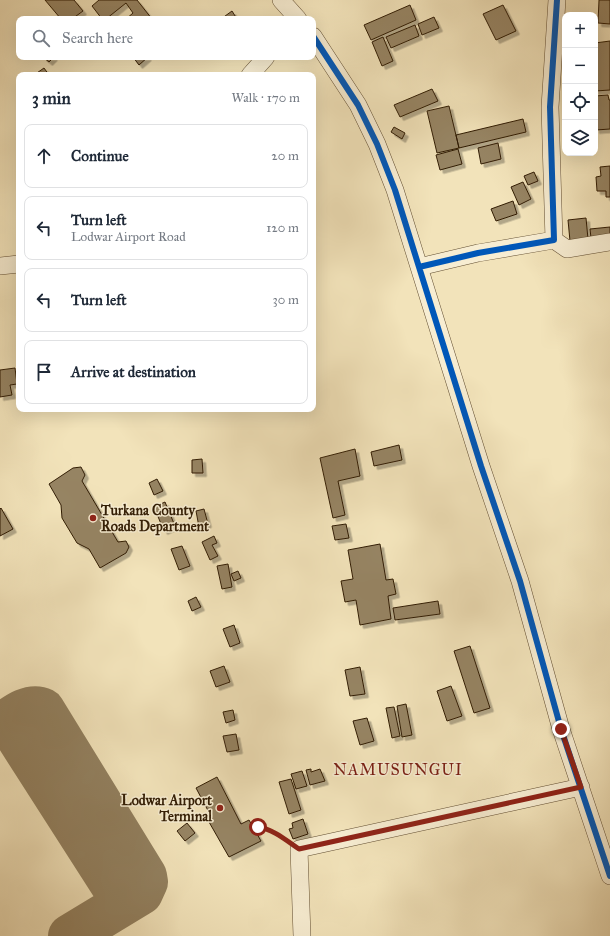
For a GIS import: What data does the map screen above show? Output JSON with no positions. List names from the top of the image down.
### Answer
{
  "districts": ["NAMUSUNGUI"],
  "places": ["Turkana County Roads Department", "Lodwar Airport Terminal"],
  "page": {
    "map_buttons": ["+", "−"],
    "search": "Search here",
    "heading": ["3 min", "Walk · 170 m"],
    "list": [
      ["Continue", "20 m"],
      ["Turn left", "Lodwar Airport Road", "120 m"],
      ["Turn left", "30 m"],
      "Arrive at destination"
    ]
  }
}
